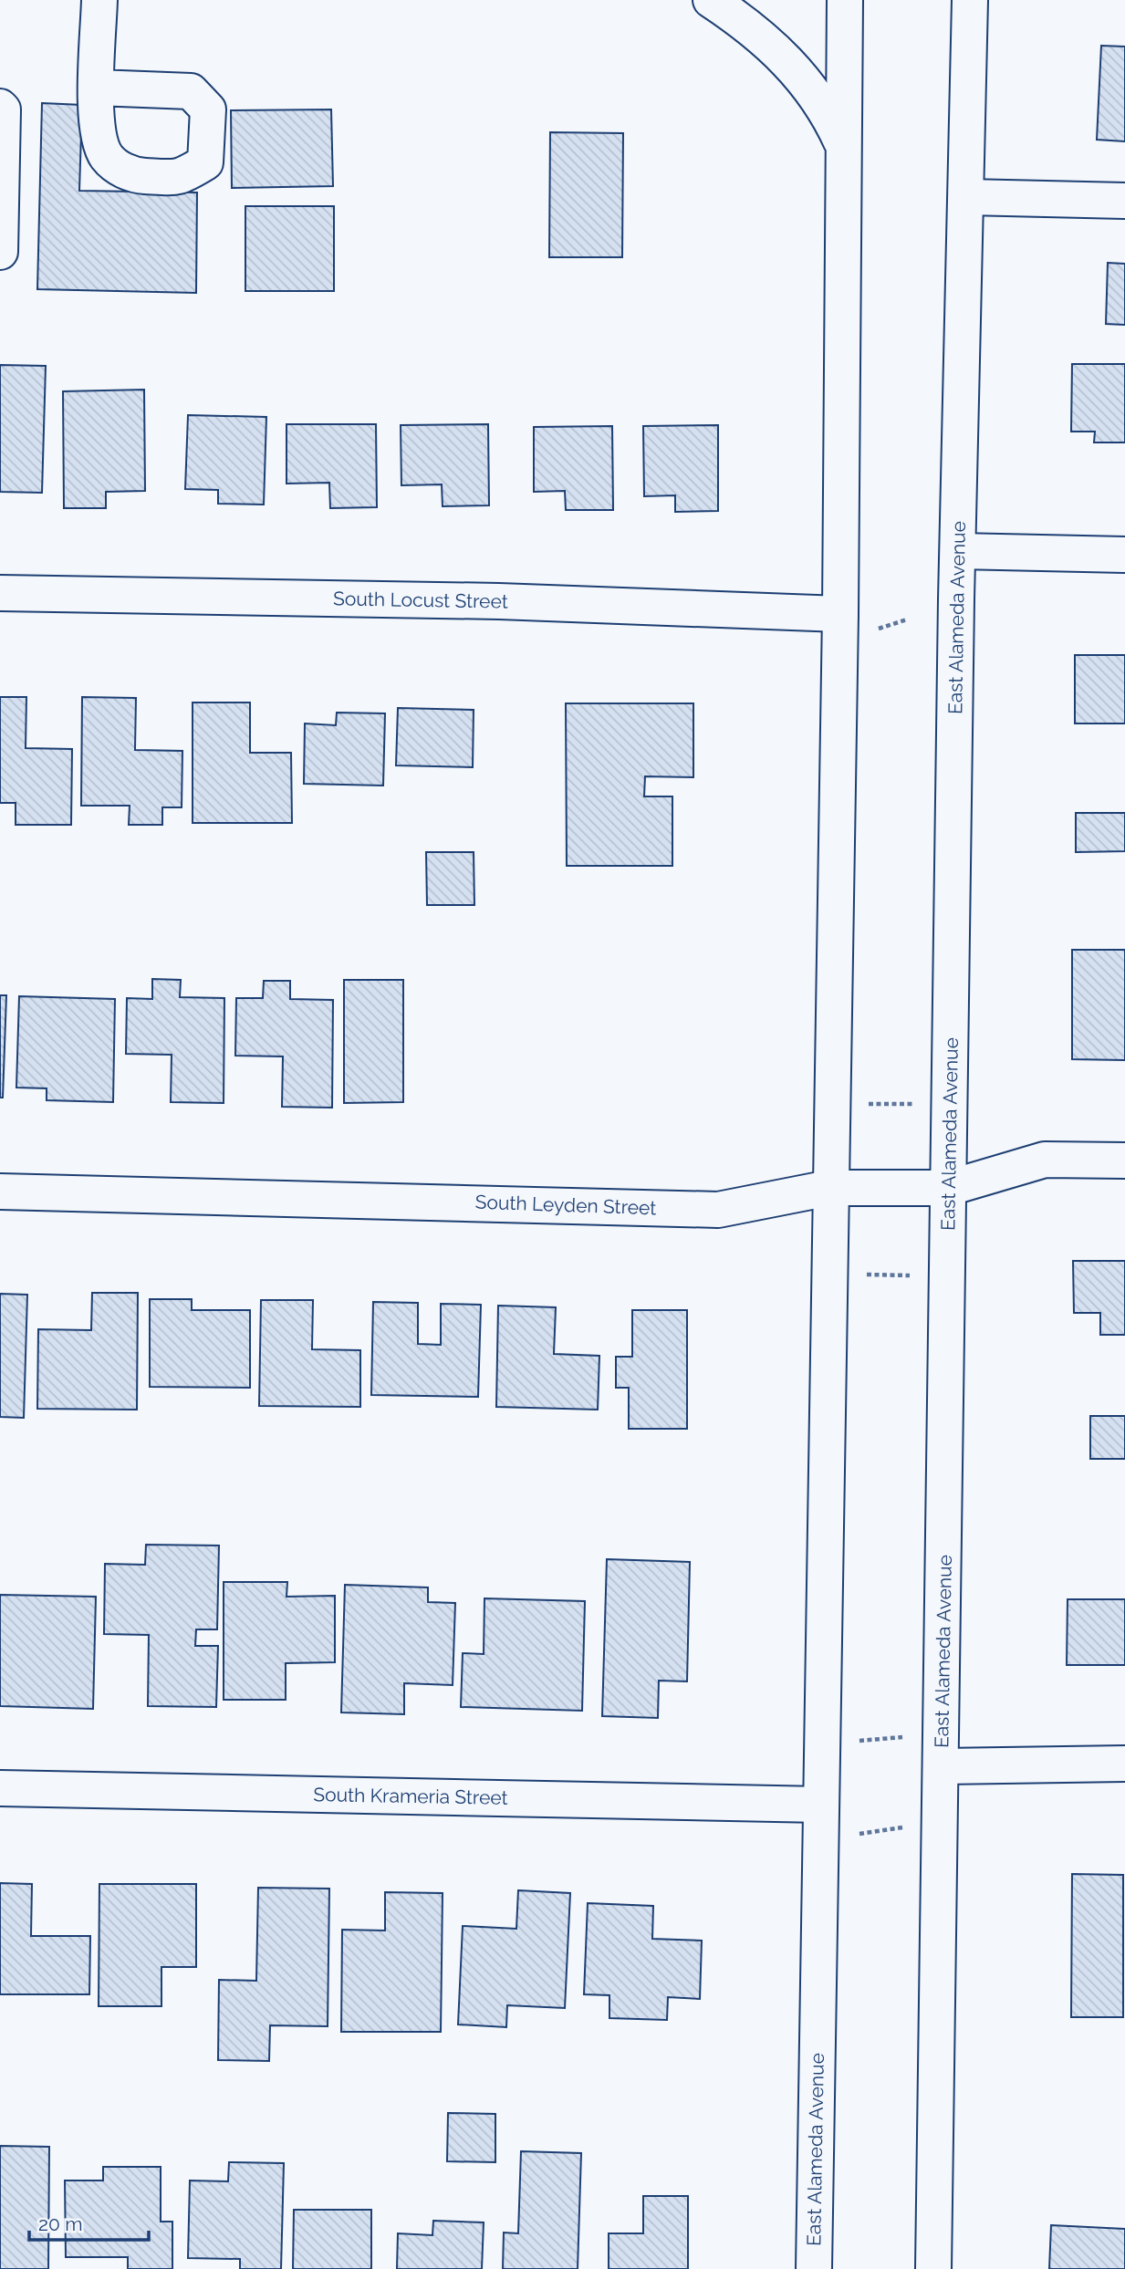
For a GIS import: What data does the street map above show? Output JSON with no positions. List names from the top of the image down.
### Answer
{
  "streets": {
    "main road": [
      "South Locust Street",
      "East Alameda Avenue",
      "South Leyden Street",
      "South Krameria Street"
    ]
  },
  "crossings": [
    ["South Locust Street", "East Alameda Avenue"],
    ["East Alameda Avenue", "South Leyden Street"],
    ["East Alameda Avenue", "South Krameria Street"]
  ],
  "scale_bar": "20 m"
}
